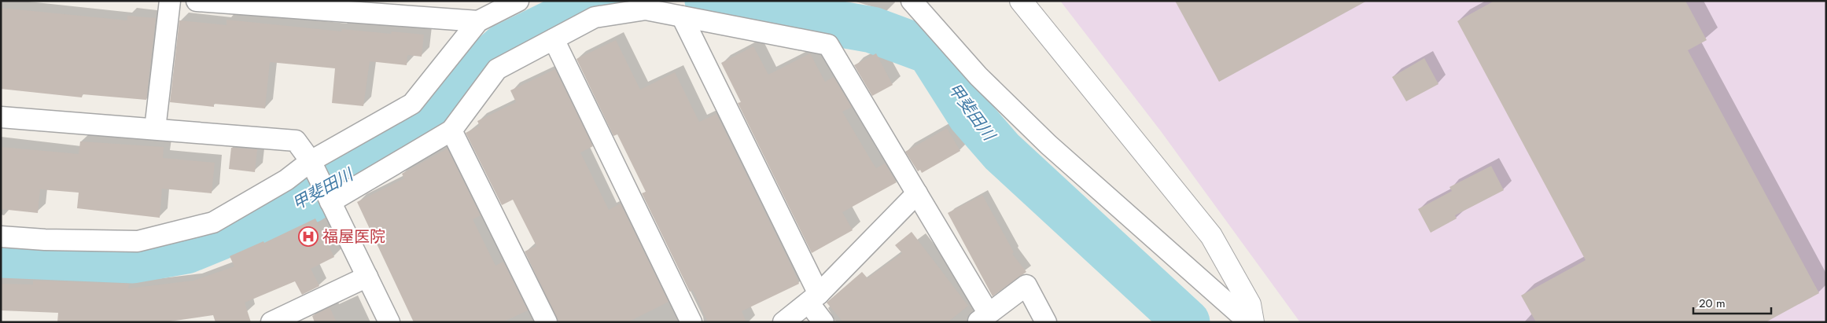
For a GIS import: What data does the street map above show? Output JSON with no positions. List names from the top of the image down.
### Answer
{
  "water": ["甲斐田川"],
  "places": {
    "hospital": ["福屋医院"]
  },
  "scale_bar": "20 m"
}
